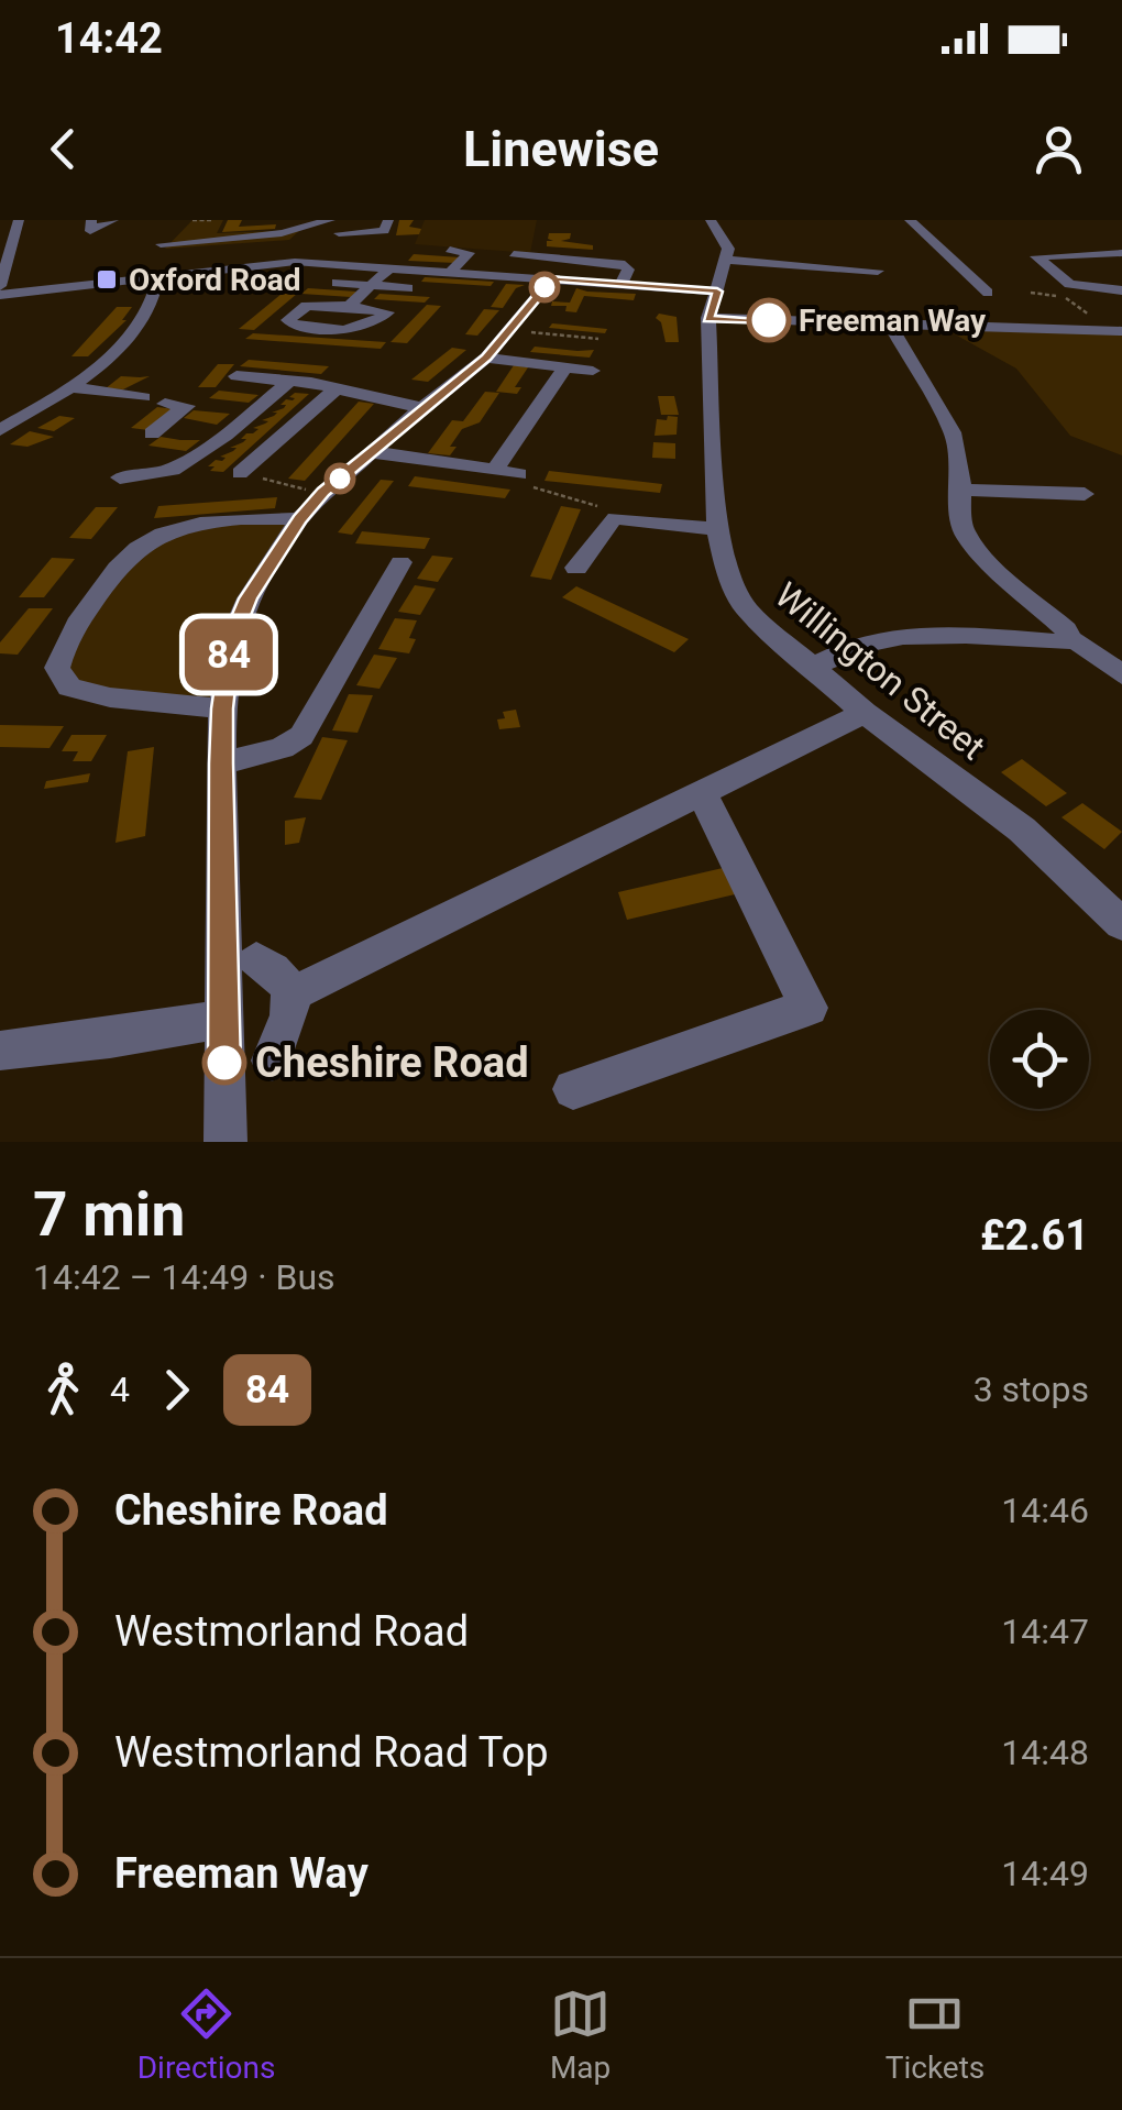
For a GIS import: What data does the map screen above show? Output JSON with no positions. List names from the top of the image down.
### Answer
{
  "streets": {
    "street": ["Willington Street"]
  },
  "places": {
    "transit": ["Oxford Road"],
    "other": ["Freeman Way", "Cheshire Road"]
  },
  "lines": ["bus line 84"],
  "page": {
    "status": "14:42",
    "header": "Linewise",
    "on_map": "84",
    "heading": ["7 min", "14:42 – 14:49 · Bus", "£2.61"],
    "legs": ["4", "84", "3 stops"],
    "list": [
      {
        "name": "Cheshire Road",
        "value": "14:46"
      },
      {
        "name": "Westmorland Road",
        "value": "14:47"
      },
      {
        "name": "Westmorland Road Top",
        "value": "14:48"
      },
      {
        "name": "Freeman Way",
        "value": "14:49"
      }
    ],
    "tabs": ["Directions", "Map", "Tickets"]
  }
}
